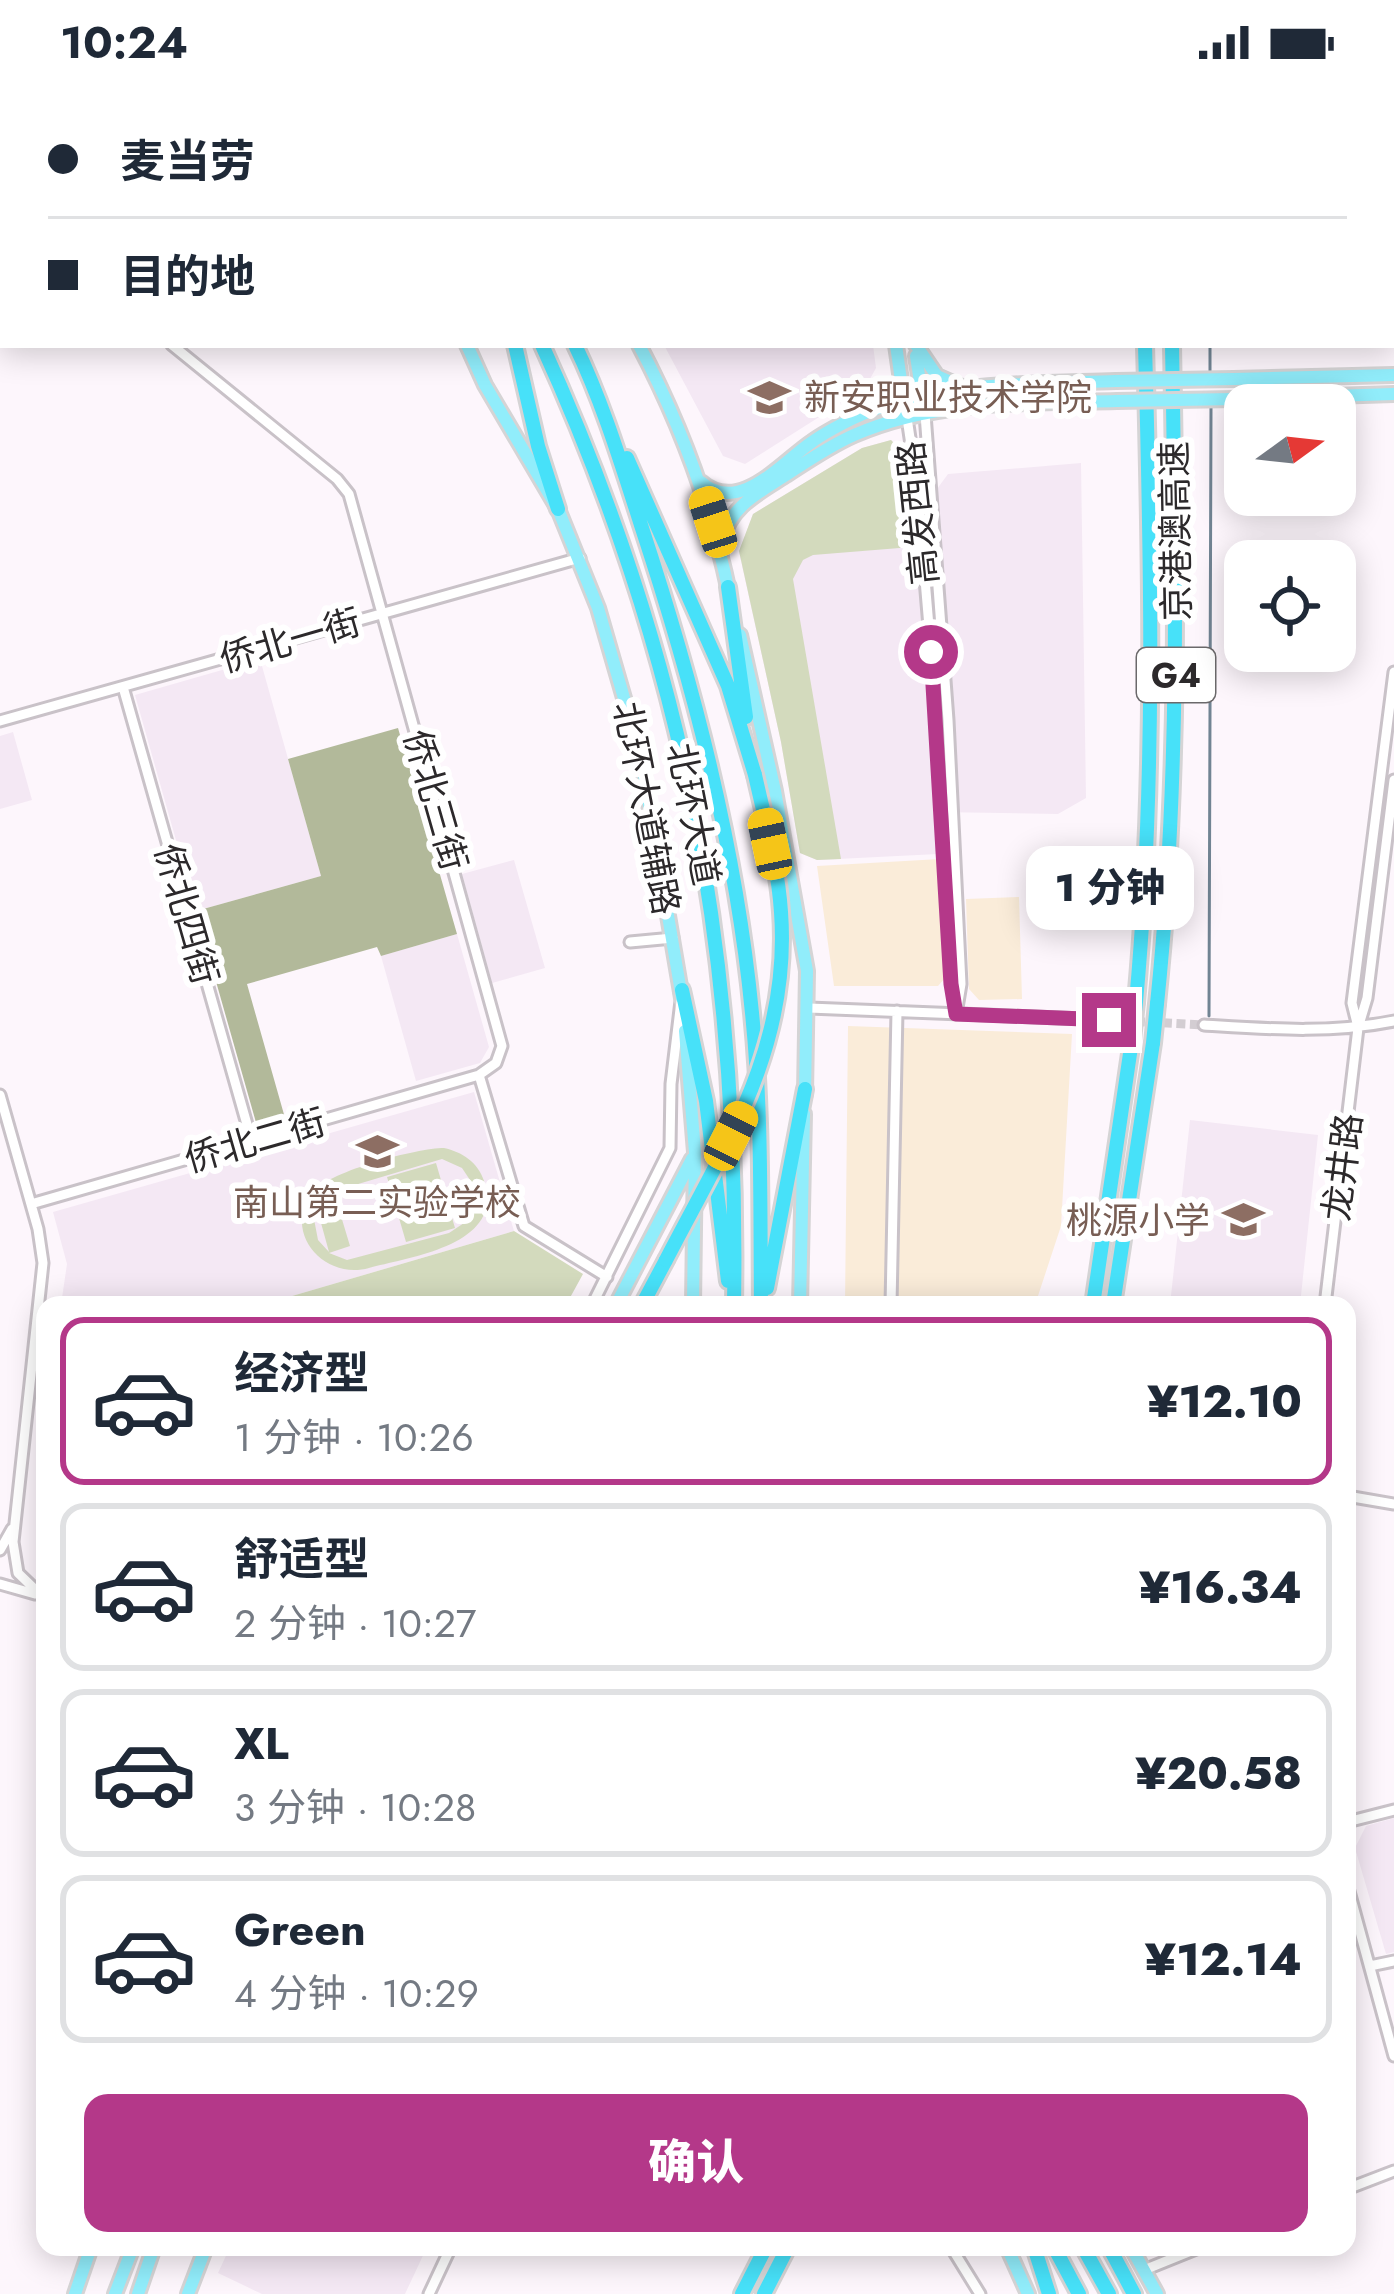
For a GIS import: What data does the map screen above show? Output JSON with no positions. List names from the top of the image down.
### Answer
{
  "streets": {
    "highway": ["京港澳高速", "G4", "北环大道"],
    "main road": ["北环大道辅路"],
    "street": [
      "高发西路",
      "侨北一街",
      "侨北三街",
      "侨北四街",
      "侨北二街",
      "龙井路"
    ]
  },
  "crossings": [
    ["侨北一街", "侨北三街"],
    ["侨北一街", "北环大道辅路"],
    ["侨北一街", "侨北四街"],
    ["侨北三街", "侨北二街"],
    ["侨北四街", "侨北二街"]
  ],
  "places": {
    "school or university": ["新安职业技术学院", "南山第二实验学校", "桃源小学"]
  },
  "north": "right",
  "page": {
    "status": "10:24",
    "banner": ["麦当劳", "目的地"],
    "bubble": "1 分钟",
    "list": [
      {
        "name": "经济型",
        "note": "1 分钟 · 10:26",
        "value": "¥12.10"
      },
      {
        "name": "舒适型",
        "note": "2 分钟 · 10:27",
        "value": "¥16.34"
      },
      {
        "name": "XL",
        "note": "3 分钟 · 10:28",
        "value": "¥20.58"
      },
      {
        "name": "Green",
        "note": "4 分钟 · 10:29",
        "value": "¥12.14"
      }
    ],
    "buttons": "确认"
  }
}
